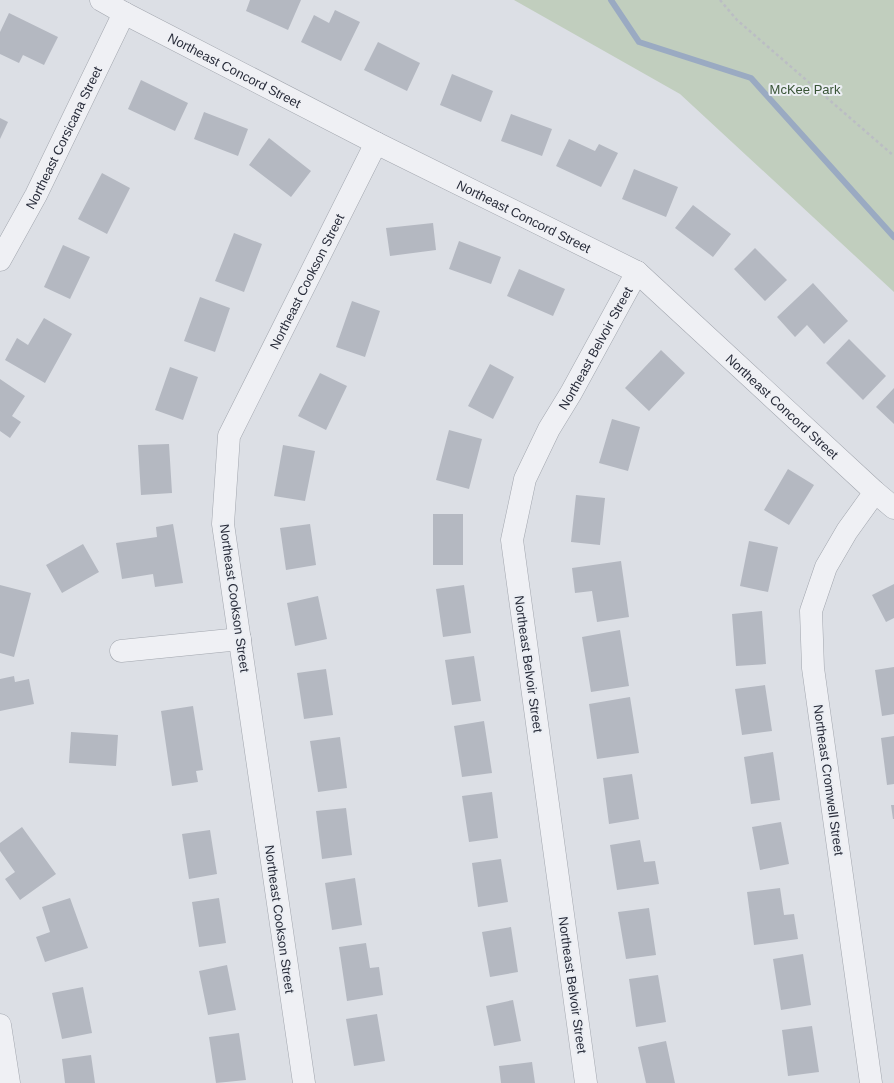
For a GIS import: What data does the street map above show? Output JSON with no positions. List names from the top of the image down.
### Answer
{
  "streets": {
    "street": [
      "Northeast Concord Street",
      "Northeast Corsicana Street",
      "Northeast Cookson Street",
      "Northeast Belvoir Street",
      "Northeast Cromwell Street"
    ]
  },
  "crossings": [
    ["Northeast Concord Street", "Northeast Corsicana Street"],
    ["Northeast Concord Street", "Northeast Cookson Street"],
    ["Northeast Concord Street", "Northeast Belvoir Street"],
    ["Northeast Concord Street", "Northeast Cromwell Street"]
  ],
  "parks": ["McKee Park"]
}
